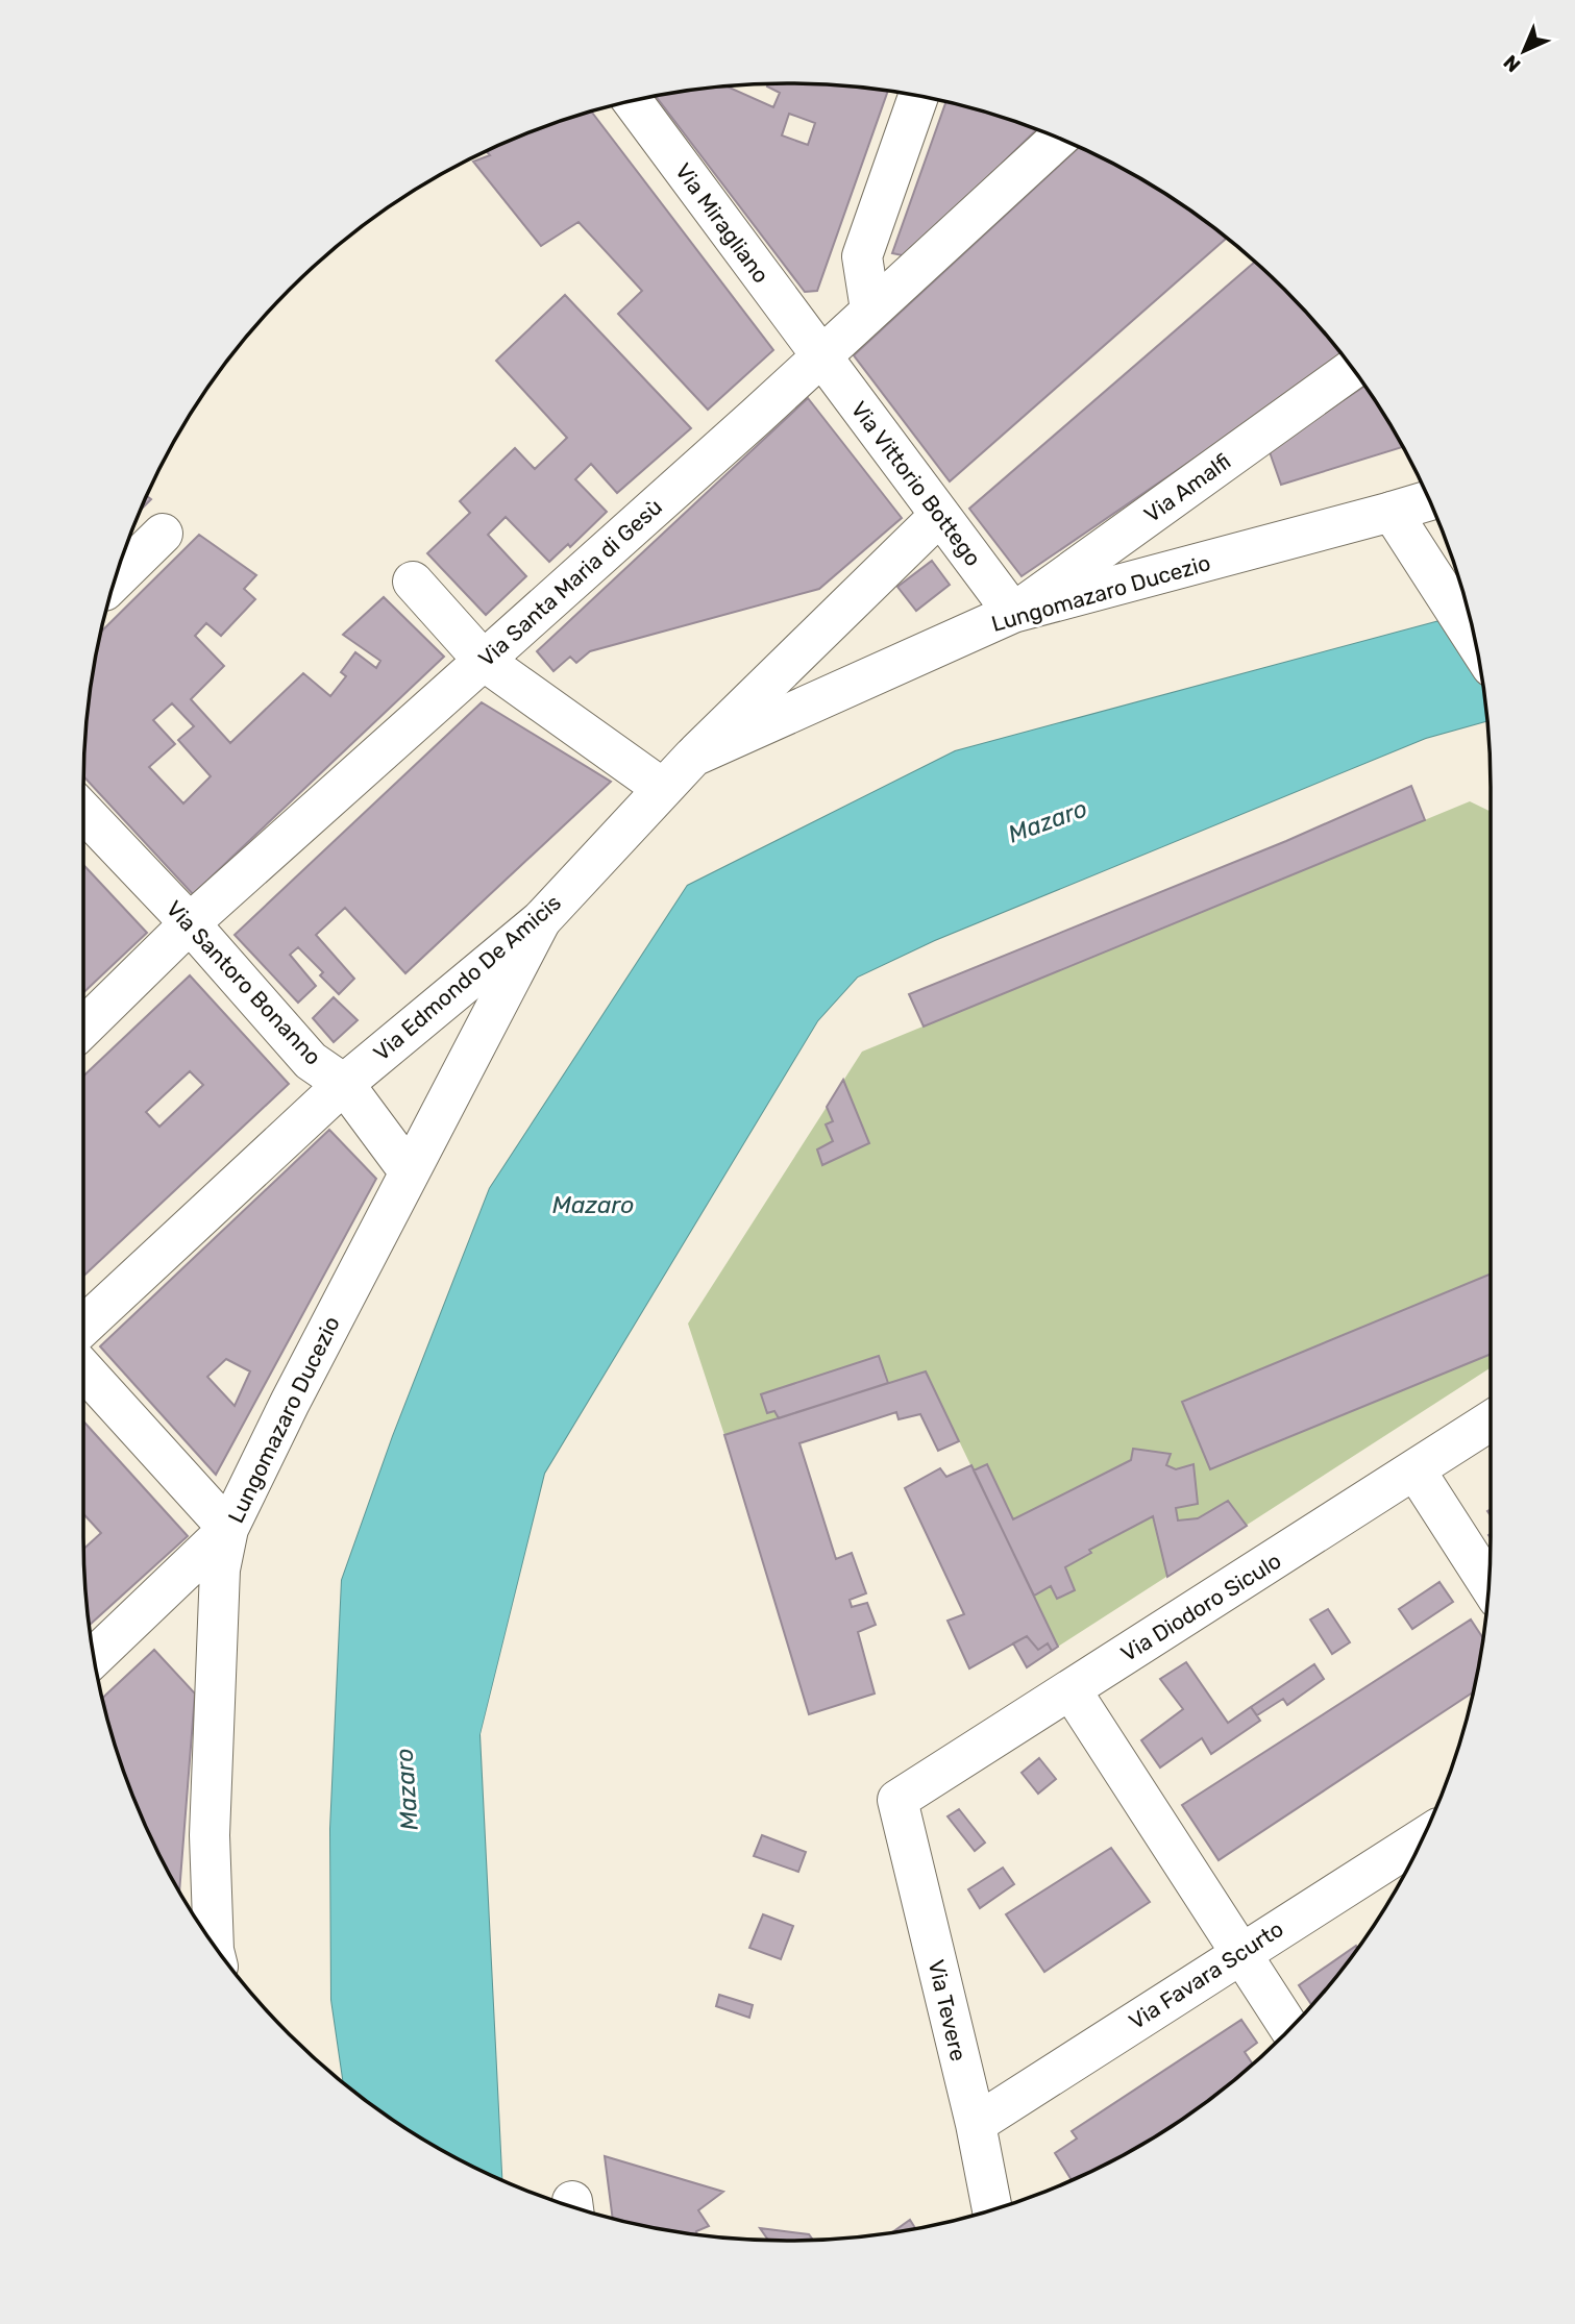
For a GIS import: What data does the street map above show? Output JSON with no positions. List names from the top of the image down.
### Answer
{
  "streets": {
    "street": [
      "Via Miragliano",
      "Via Vittorio Bottego",
      "Via Amalfi",
      "Via Santa Maria di Gesù",
      "Lungomazaro Ducezio",
      "Via Edmondo De Amicis",
      "Via Santoro Bonanno",
      "Via Diodoro Siculo",
      "Via Favara Scurto",
      "Via Tevere"
    ]
  },
  "crossings": [
    ["Via Miragliano", "Via Vittorio Bottego"],
    ["Via Miragliano", "Via Santa Maria di Gesù"],
    ["Via Vittorio Bottego", "Via Amalfi"],
    ["Via Vittorio Bottego", "Via Santa Maria di Gesù"],
    ["Via Vittorio Bottego", "Lungomazaro Ducezio"],
    ["Via Vittorio Bottego", "Via Edmondo De Amicis"],
    ["Via Amalfi", "Lungomazaro Ducezio"],
    ["Via Santa Maria di Gesù", "Via Santoro Bonanno"],
    ["Lungomazaro Ducezio", "Via Edmondo De Amicis"],
    ["Lungomazaro Ducezio", "Via Santoro Bonanno"],
    ["Via Edmondo De Amicis", "Via Santoro Bonanno"],
    ["Via Diodoro Siculo", "Via Tevere"],
    ["Via Favara Scurto", "Via Tevere"]
  ],
  "water": ["Mazaro"],
  "north": "bottom left"
}
